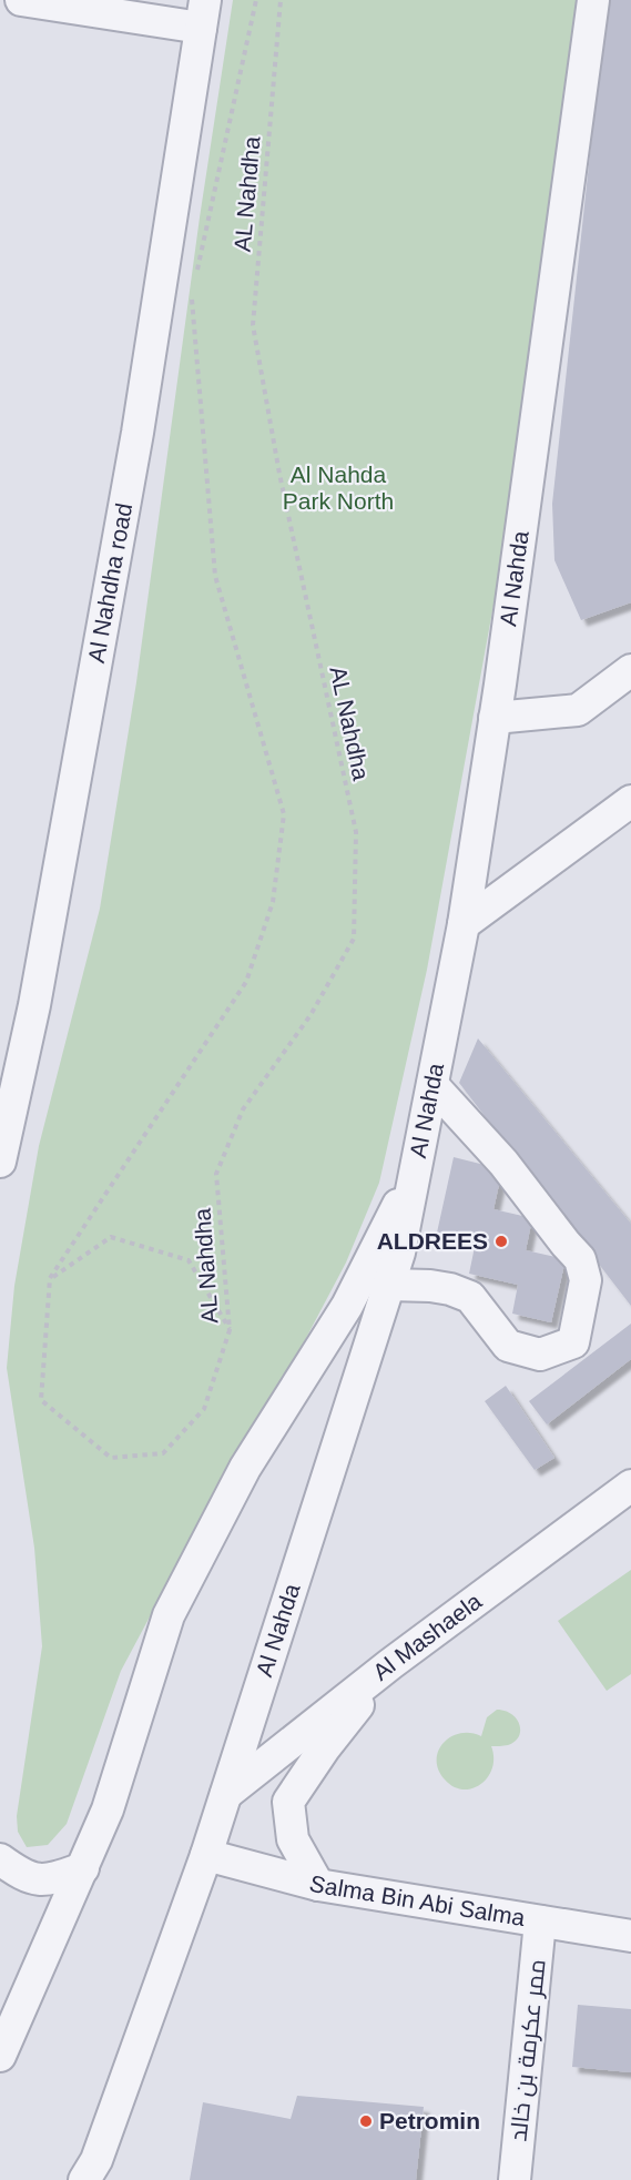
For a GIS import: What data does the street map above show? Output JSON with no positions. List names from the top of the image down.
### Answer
{
  "streets": {
    "street": [
      "Al Nahda",
      "Al Nahdha road",
      "Al Mashaela",
      "Salma Bin Abi Salma",
      "ممر عكرمة بن خالد"
    ],
    "path": ["AL Nahdha"]
  },
  "crossings": [
    ["Al Nahda", "Al Mashaela"],
    ["Al Nahda", "Salma Bin Abi Salma"],
    ["Salma Bin Abi Salma", "ممر عكرمة بن خالد"]
  ],
  "parks": ["Al Nahda Park North"],
  "places": ["ALDREES", "Petromin"]
}
